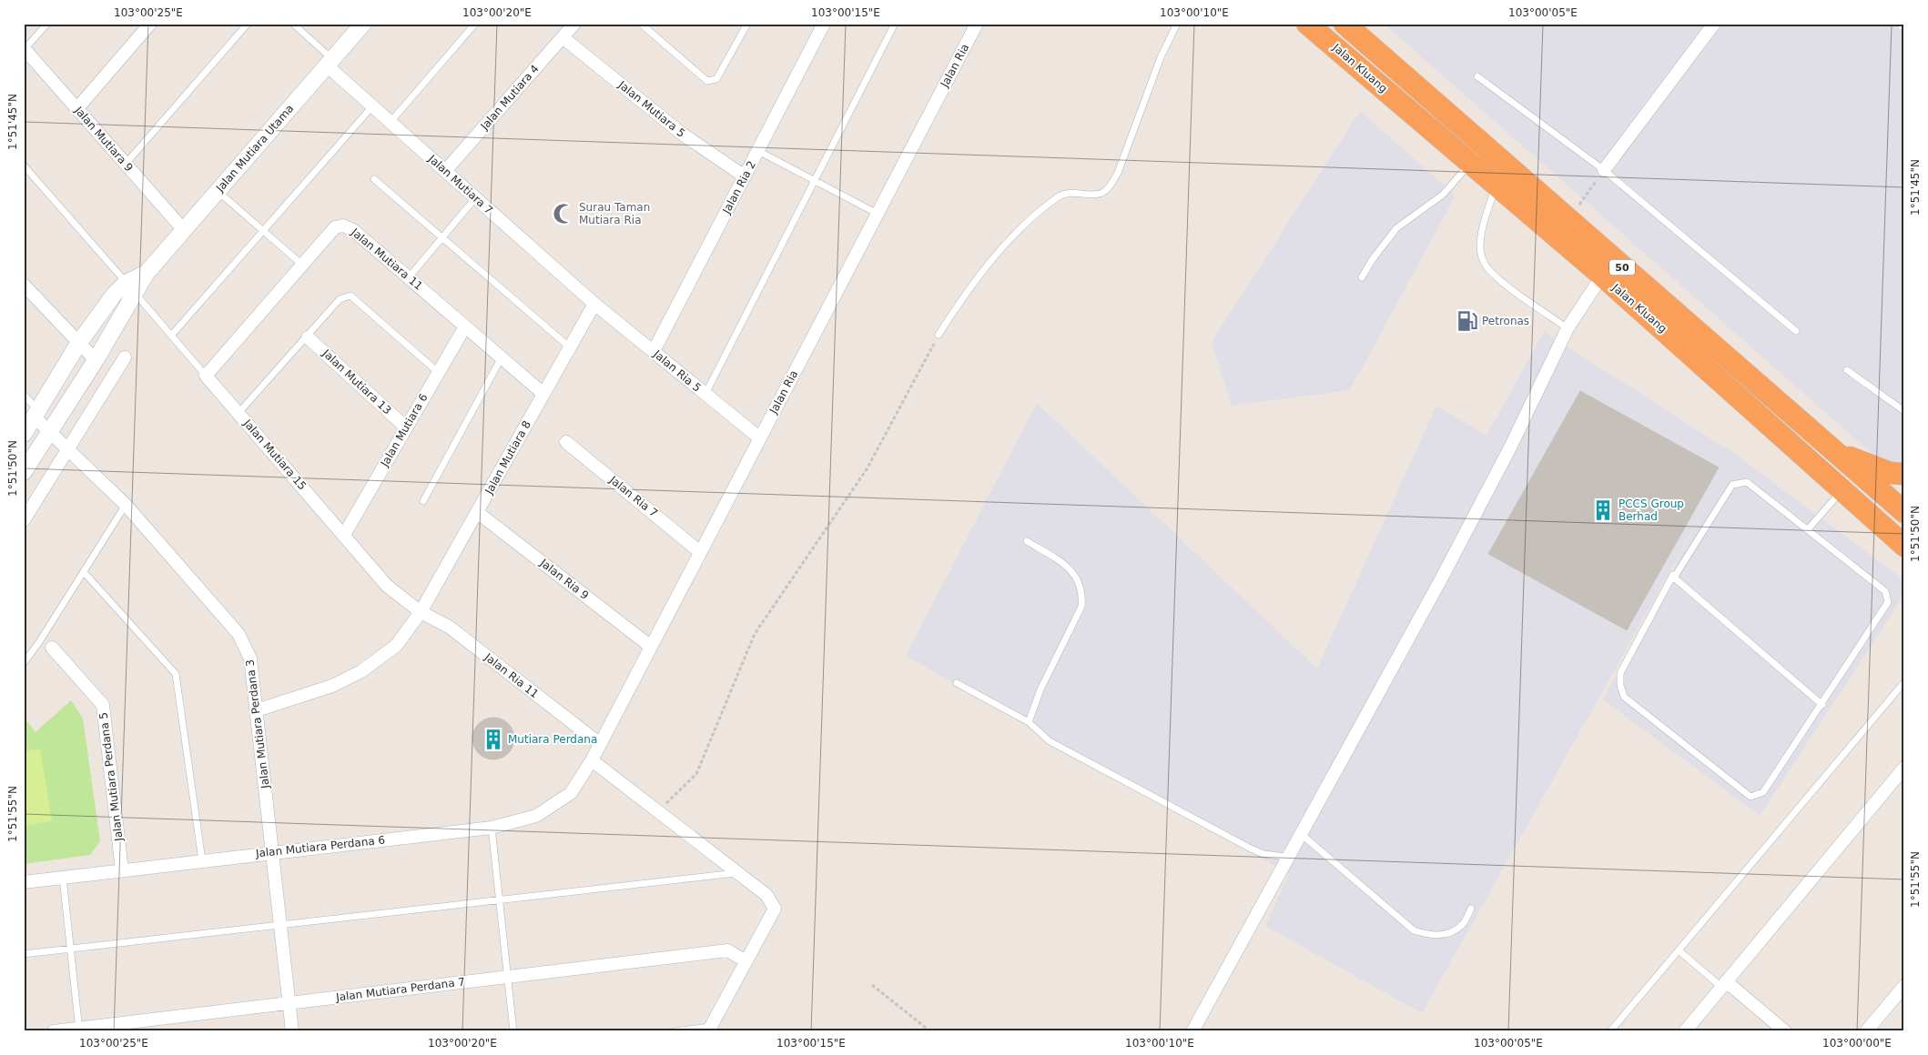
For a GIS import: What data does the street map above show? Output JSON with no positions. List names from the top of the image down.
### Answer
{
  "streets": {
    "highway": ["Jalan Kluang", "50"],
    "street": [
      "Jalan Ria",
      "Jalan Mutiara 4",
      "Jalan Mutiara 5",
      "Jalan Mutiara 9",
      "Jalan Mutiara Utama",
      "Jalan Mutiara 7",
      "Jalan Ria 2",
      "Jalan Mutiara 11",
      "Jalan Ria 5",
      "Jalan Mutiara 13",
      "Jalan Mutiara 6",
      "Jalan Mutiara 15",
      "Jalan Mutiara 8",
      "Jalan Ria 7",
      "Jalan Ria 9",
      "Jalan Ria 11",
      "Jalan Mutiara Perdana 3",
      "Jalan Mutiara Perdana 5",
      "Jalan Mutiara Perdana 6",
      "Jalan Mutiara Perdana 7"
    ]
  },
  "crossings": [
    ["Jalan Ria", "Jalan Ria 5"],
    ["Jalan Ria", "Jalan Ria 7"],
    ["Jalan Ria", "Jalan Ria 9"],
    ["Jalan Ria", "Jalan Ria 11"],
    ["Jalan Ria", "Jalan Mutiara Perdana 6"],
    ["Jalan Mutiara 4", "Jalan Mutiara 5"],
    ["Jalan Mutiara 4", "Jalan Mutiara 7"],
    ["Jalan Mutiara 5", "Jalan Ria 2"],
    ["Jalan Mutiara 9", "Jalan Mutiara Utama"],
    ["Jalan Mutiara Utama", "Jalan Mutiara 7"],
    ["Jalan Mutiara Utama", "Jalan Mutiara Perdana 3"],
    ["Jalan Mutiara 7", "Jalan Ria 5"],
    ["Jalan Mutiara 7", "Jalan Mutiara 8"],
    ["Jalan Ria 2", "Jalan Ria 5"],
    ["Jalan Mutiara 11", "Jalan Mutiara 6"],
    ["Jalan Mutiara 11", "Jalan Mutiara 15"],
    ["Jalan Mutiara 11", "Jalan Mutiara 8"],
    ["Jalan Ria 5", "Jalan Mutiara 8"],
    ["Jalan Mutiara 13", "Jalan Mutiara 6"],
    ["Jalan Mutiara 6", "Jalan Mutiara 15"],
    ["Jalan Mutiara 15", "Jalan Mutiara 8"],
    ["Jalan Mutiara 15", "Jalan Ria 11"],
    ["Jalan Mutiara 8", "Jalan Ria 9"],
    ["Jalan Mutiara 8", "Jalan Ria 11"],
    ["Jalan Mutiara 8", "Jalan Mutiara Perdana 3"],
    ["Jalan Mutiara Perdana 3", "Jalan Mutiara Perdana 6"],
    ["Jalan Mutiara Perdana 3", "Jalan Mutiara Perdana 7"],
    ["Jalan Mutiara Perdana 5", "Jalan Mutiara Perdana 6"]
  ],
  "places": {
    "mosque": ["Surau Taman Mutiara Ria"],
    "fuel station": ["Petronas"],
    "building": ["PCCS Group Berhad", "Mutiara Perdana"]
  },
  "coordinates": [
    "103°00'25\"E",
    "103°00'20\"E",
    "103°00'15\"E",
    "103°00'10\"E",
    "103°00'05\"E",
    "1°51'45\"N",
    "1°51'50\"N",
    "1°51'55\"N",
    "103°00'00\"E"
  ]
}
